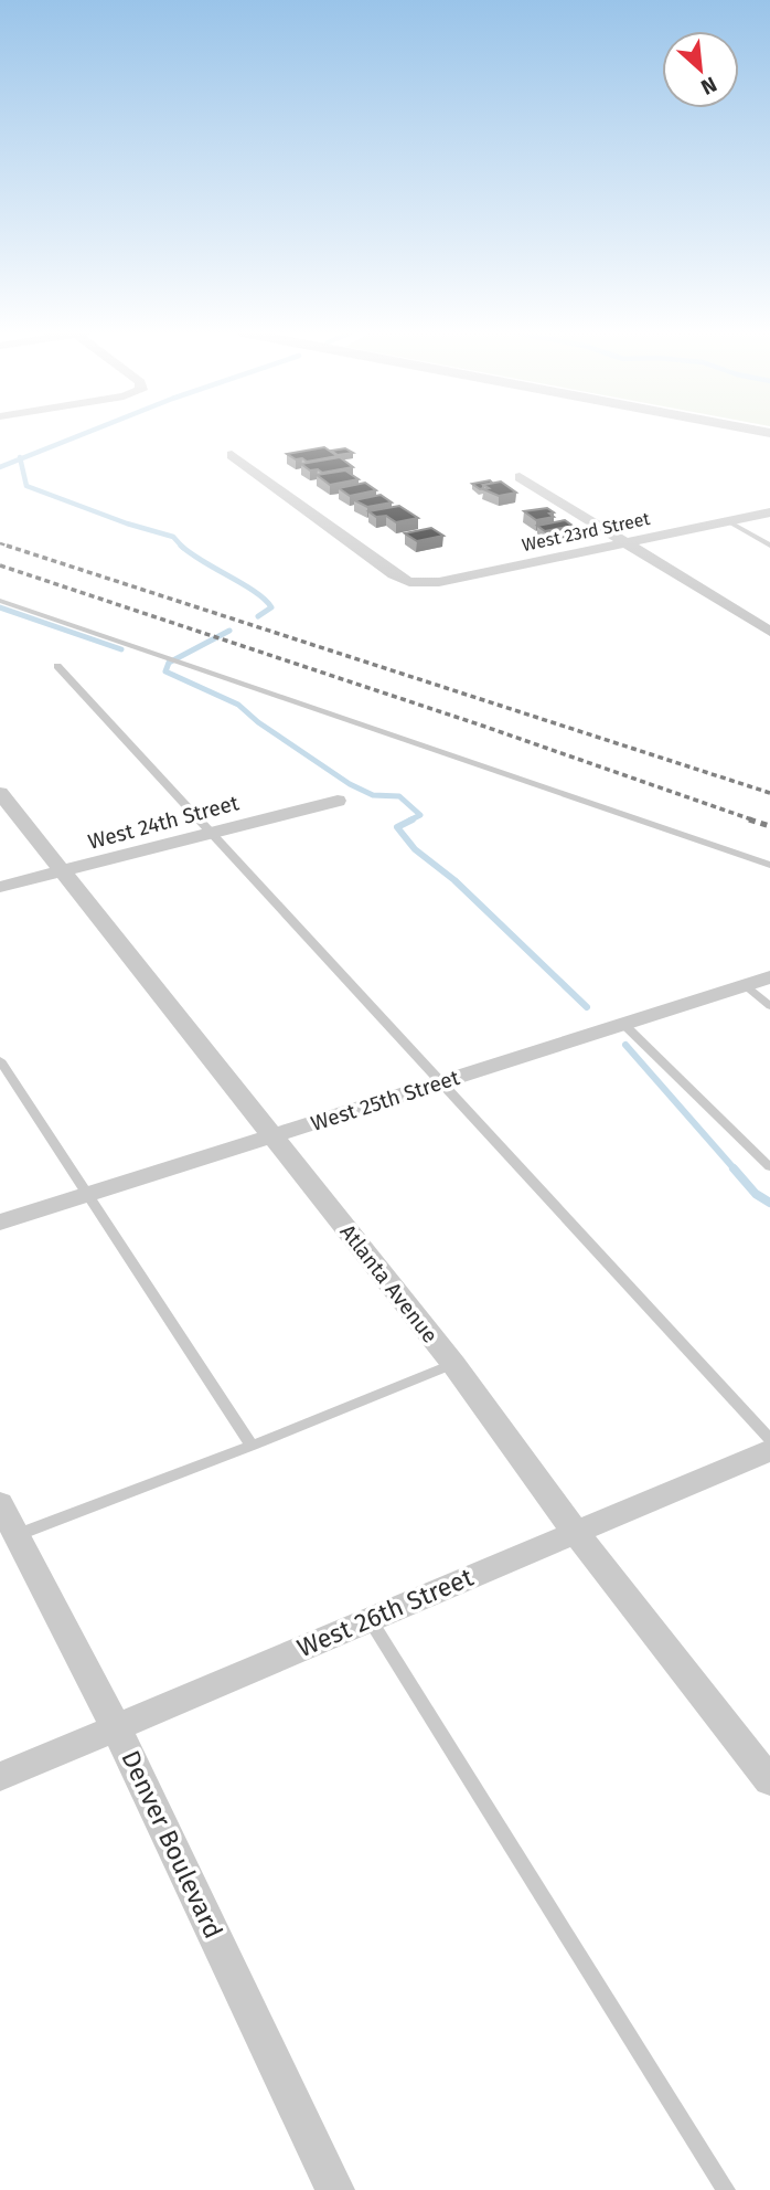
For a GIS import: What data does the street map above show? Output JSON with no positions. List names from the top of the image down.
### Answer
{
  "streets": {
    "street": [
      "West 23rd Street",
      "West 24th Street",
      "West 25th Street",
      "Atlanta Avenue",
      "West 26th Street",
      "Denver Boulevard"
    ]
  },
  "crossings": [
    ["West 24th Street", "Atlanta Avenue"],
    ["West 25th Street", "Atlanta Avenue"],
    ["Atlanta Avenue", "West 26th Street"],
    ["West 26th Street", "Denver Boulevard"]
  ],
  "north": "bottom right"
}
